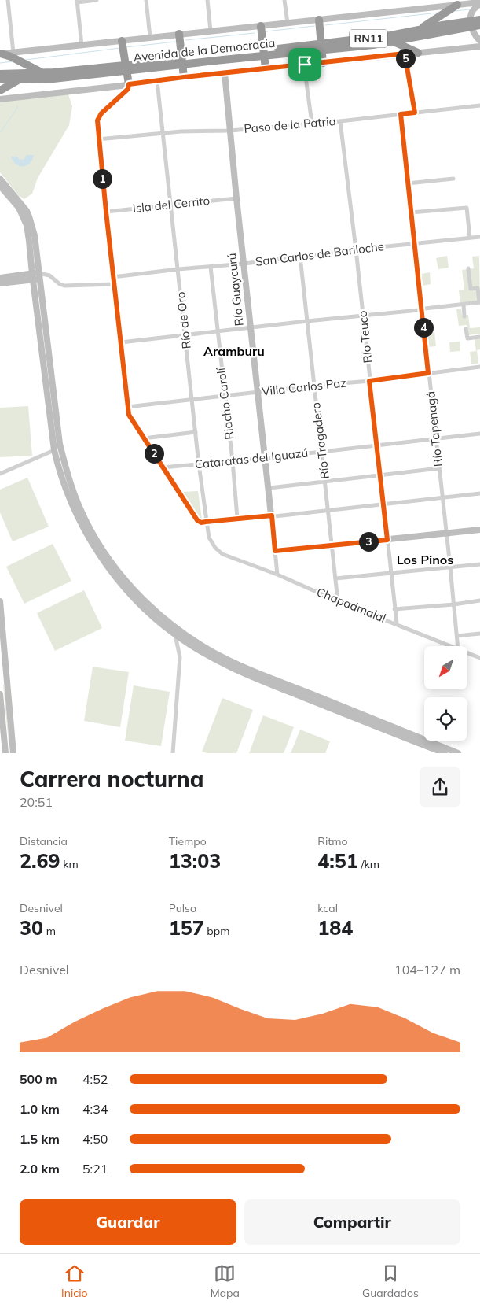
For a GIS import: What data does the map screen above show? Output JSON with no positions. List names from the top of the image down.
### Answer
{
  "streets": {
    "highway": ["RN11", "Avenida de la Democracia"],
    "street": [
      "Paso de la Patria",
      "Isla del Cerrito",
      "San Carlos de Bariloche",
      "Río Guaycurú",
      "Río de Oro",
      "Río Teuco",
      "Villa Carlos Paz",
      "Riacho Carolí",
      "Río Tapenagá",
      "Río Tragadero",
      "Cataratas del Iguazú",
      "Chapadmalal"
    ]
  },
  "crossings": [
    ["Paso de la Patria", "Río Guaycurú"],
    ["Paso de la Patria", "Río de Oro"],
    ["Paso de la Patria", "Río Teuco"],
    ["Paso de la Patria", "Río Tapenagá"],
    ["Isla del Cerrito", "Río Guaycurú"],
    ["Isla del Cerrito", "Río de Oro"],
    ["San Carlos de Bariloche", "Río Guaycurú"],
    ["San Carlos de Bariloche", "Río de Oro"],
    ["San Carlos de Bariloche", "Río Teuco"],
    ["San Carlos de Bariloche", "Riacho Carolí"],
    ["San Carlos de Bariloche", "Río Tapenagá"],
    ["San Carlos de Bariloche", "Río Tragadero"],
    ["Río Guaycurú", "Villa Carlos Paz"],
    ["Río Guaycurú", "Cataratas del Iguazú"],
    ["Río Guaycurú", "Chapadmalal"],
    ["Río de Oro", "Villa Carlos Paz"],
    ["Río de Oro", "Cataratas del Iguazú"],
    ["Río de Oro", "Chapadmalal"],
    ["Río Teuco", "Villa Carlos Paz"],
    ["Río Teuco", "Cataratas del Iguazú"],
    ["Río Teuco", "Chapadmalal"],
    ["Villa Carlos Paz", "Riacho Carolí"],
    ["Villa Carlos Paz", "Río Tapenagá"],
    ["Villa Carlos Paz", "Río Tragadero"],
    ["Riacho Carolí", "Cataratas del Iguazú"],
    ["Río Tapenagá", "Cataratas del Iguazú"],
    ["Río Tragadero", "Cataratas del Iguazú"],
    ["Río Tragadero", "Chapadmalal"]
  ],
  "districts": ["Aramburu", "Los Pinos"],
  "north": "bottom left",
  "page": {
    "pins": [
      "5",
      "1",
      "4",
      "2",
      "3"
    ],
    "heading": ["Carrera nocturna", "20:51"],
    "stats": [
      ["Distancia", "2.69 km"],
      ["Tiempo", "13:03"],
      ["Ritmo", "4:51 /km"],
      ["Desnivel", "30 m"],
      ["Pulso", "157 bpm"],
      ["kcal", "184"]
    ],
    "chart": ["Desnivel", "104–127 m"],
    "list": [
      {
        "name": "500 m",
        "note": "4:52"
      },
      {
        "name": "1.0 km",
        "note": "4:34"
      },
      {
        "name": "1.5 km",
        "note": "4:50"
      },
      {
        "name": "2.0 km",
        "note": "5:21"
      }
    ],
    "buttons": ["Guardar", "Compartir"],
    "tabs": ["Inicio", "Mapa", "Guardados"]
  }
}
